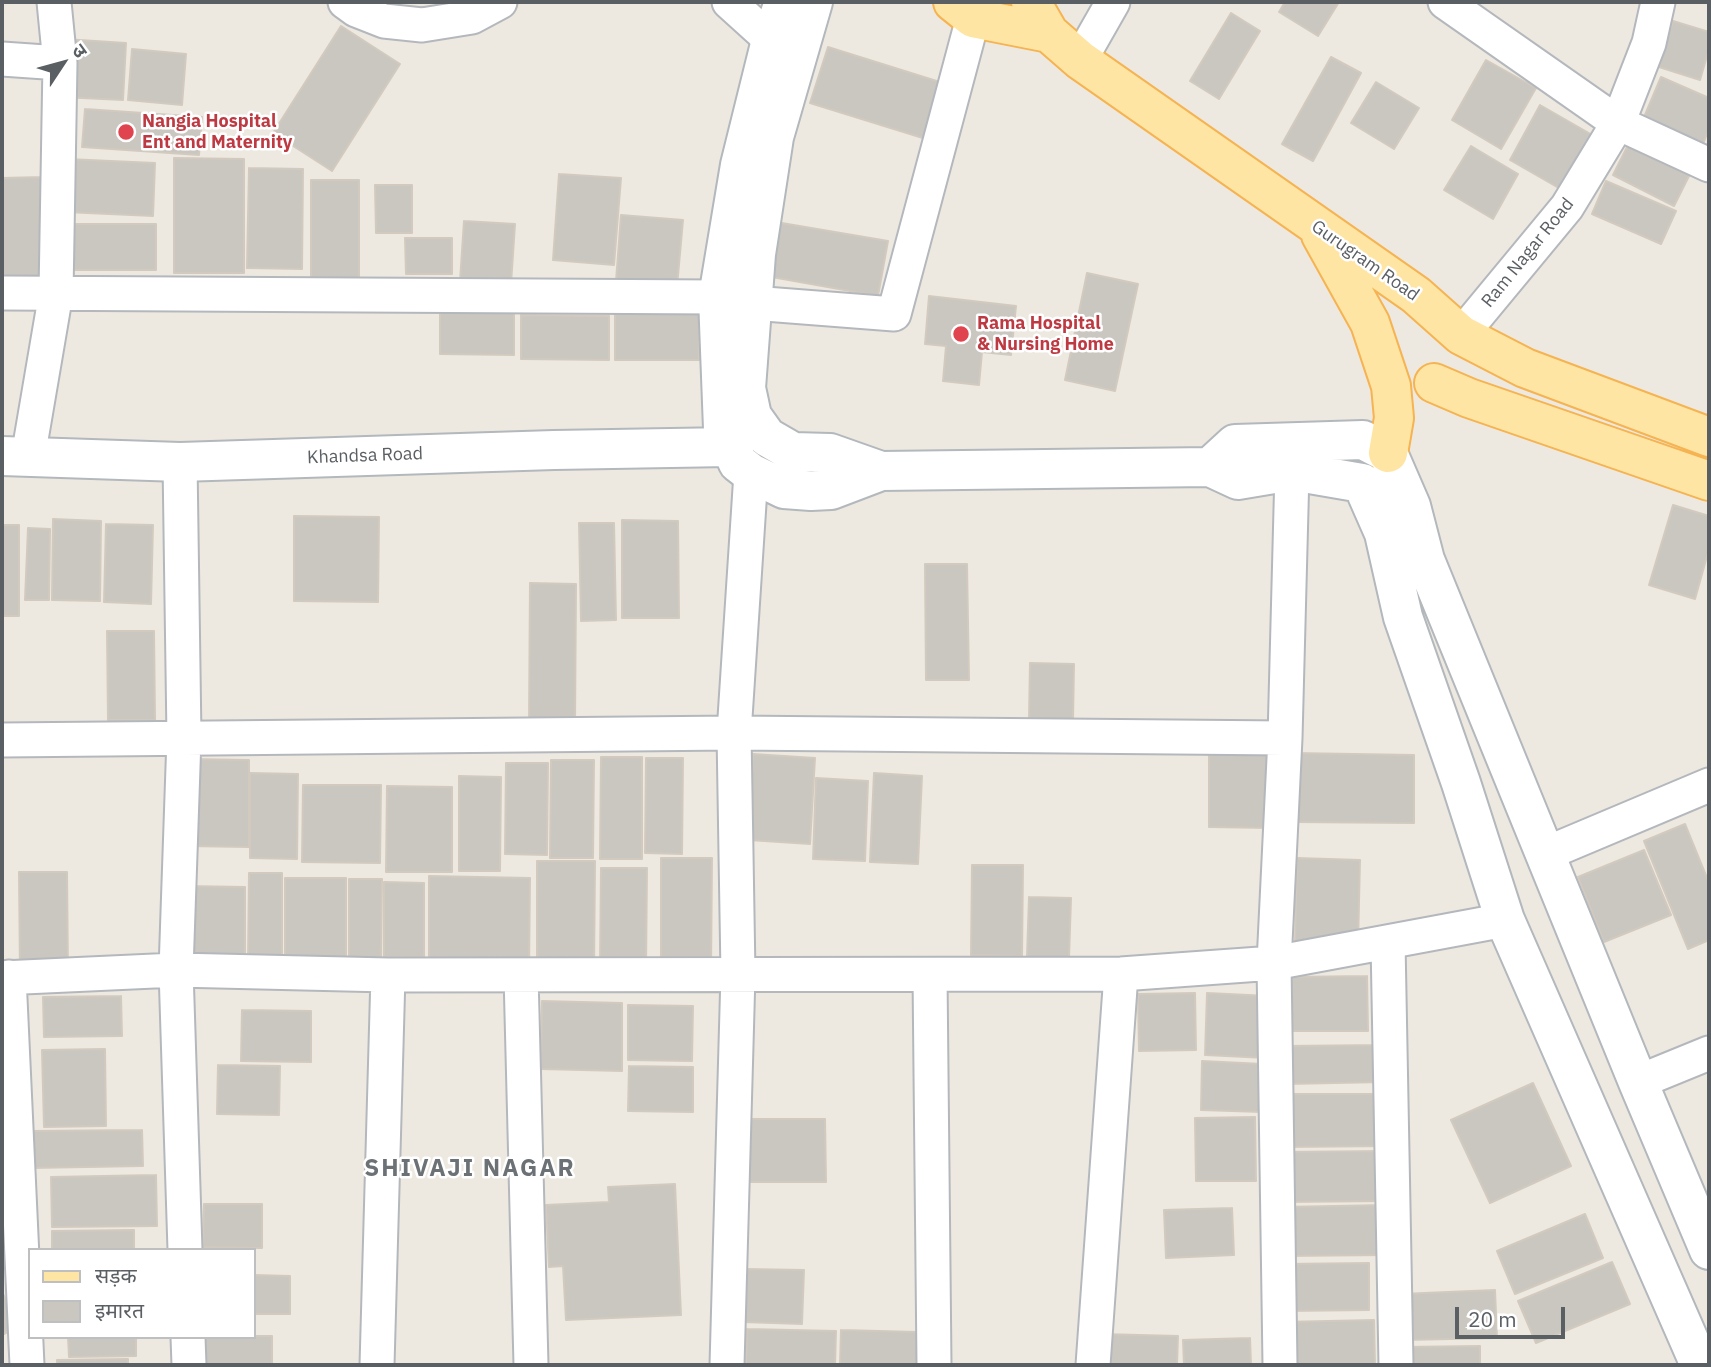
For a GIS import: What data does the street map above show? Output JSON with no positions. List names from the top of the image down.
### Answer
{
  "streets": {
    "main road": ["Ram Nagar Road", "Gurugram Road", "Khandsa Road"]
  },
  "crossings": [
    ["Ram Nagar Road", "Gurugram Road"]
  ],
  "districts": ["SHIVAJI NAGAR"],
  "places": ["Nangia Hospital Ent and Maternity", "Rama Hospital & Nursing Home"],
  "legend": ["सड़क", "इमारत"],
  "scale_bar": "20 m",
  "north": "top right"
}
